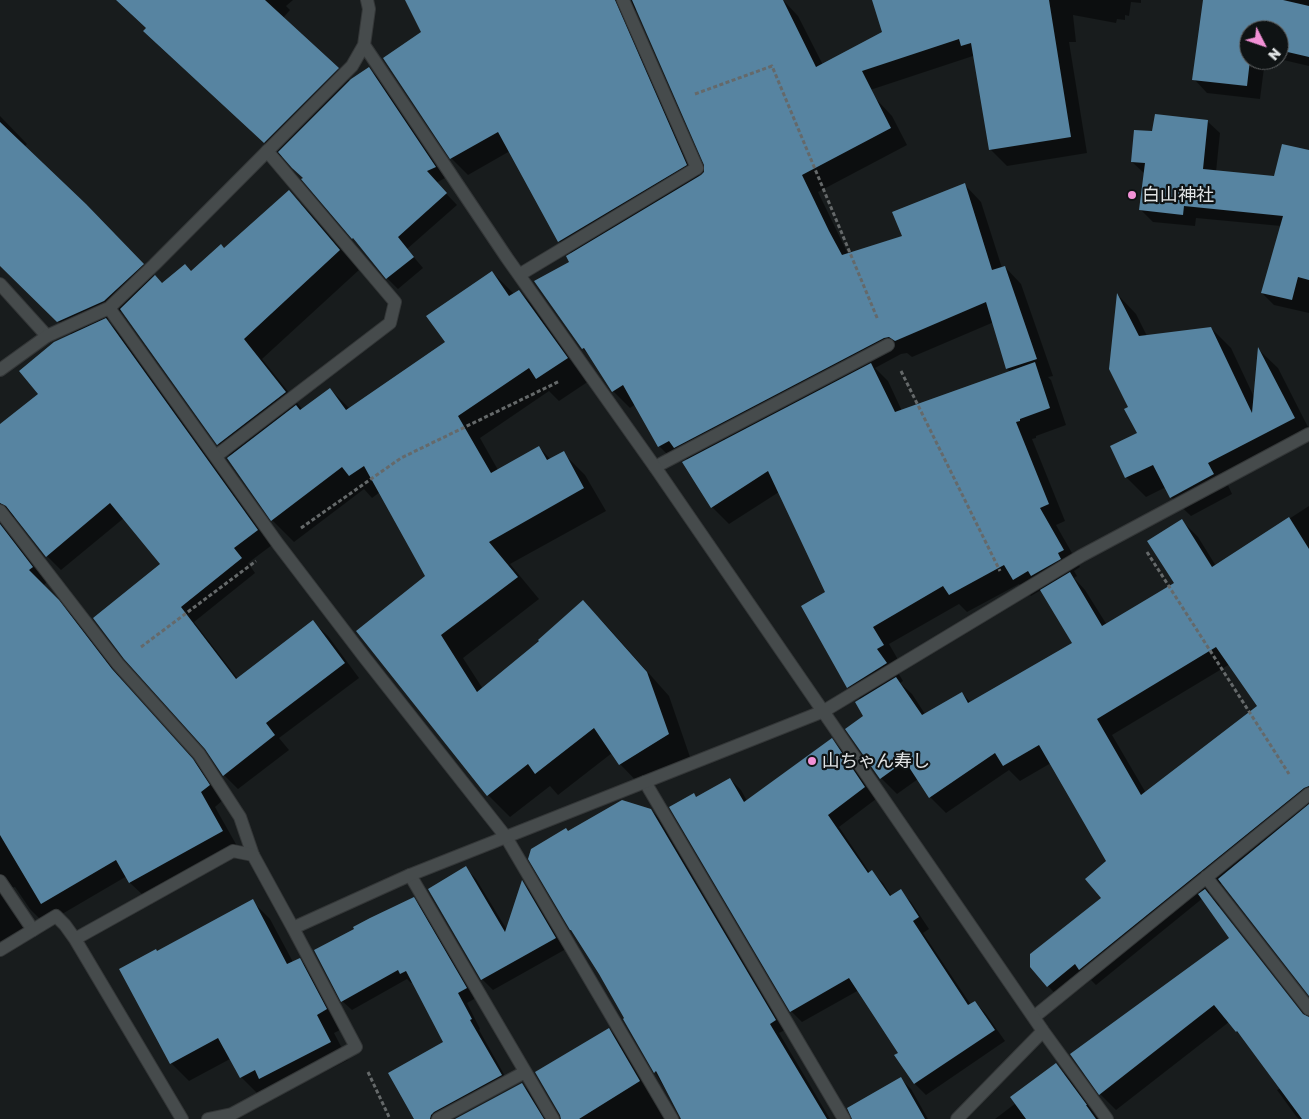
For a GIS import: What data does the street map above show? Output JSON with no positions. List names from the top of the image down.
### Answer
{
  "places": ["白山神社", "山ちゃん寿し"],
  "north": "bottom right"
}
